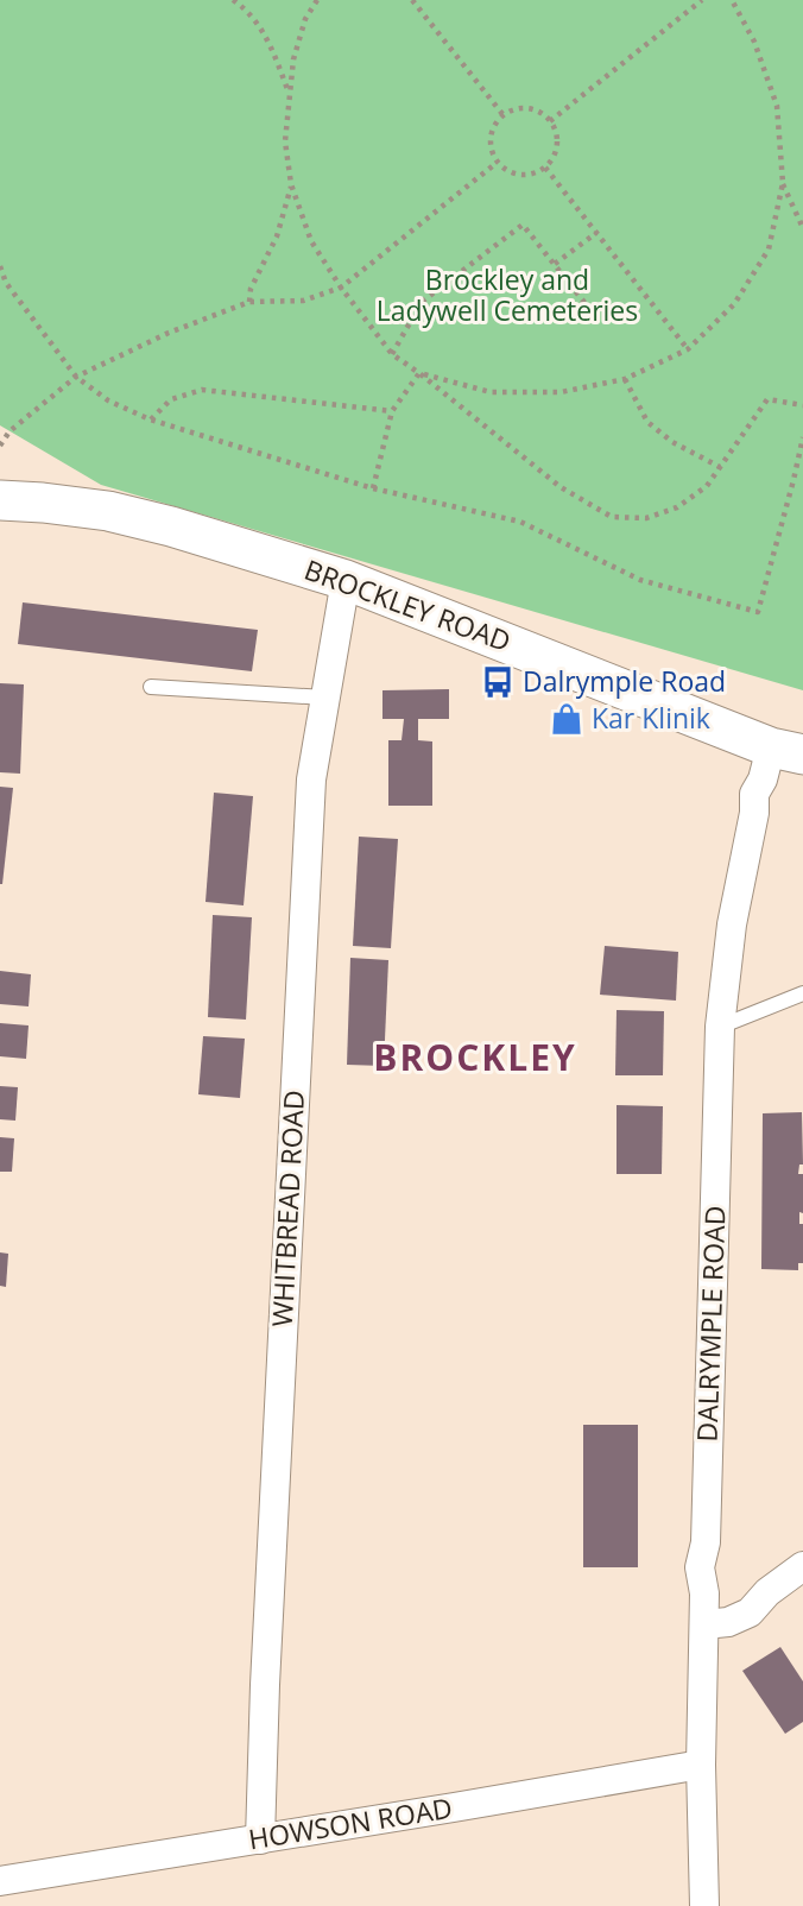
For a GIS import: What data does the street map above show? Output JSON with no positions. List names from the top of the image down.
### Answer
{
  "streets": {
    "main road": ["BROCKLEY ROAD"],
    "street": ["WHITBREAD ROAD", "DALRYMPLE ROAD", "HOWSON ROAD"]
  },
  "crossings": [
    ["BROCKLEY ROAD", "WHITBREAD ROAD"],
    ["BROCKLEY ROAD", "DALRYMPLE ROAD"],
    ["WHITBREAD ROAD", "HOWSON ROAD"],
    ["DALRYMPLE ROAD", "HOWSON ROAD"]
  ],
  "districts": ["BROCKLEY"],
  "parks": ["Brockley and Ladywell Cemeteries"],
  "places": {
    "bus stop": ["Dalrymple Road"],
    "shop": ["Kar Klinik"]
  }
}
